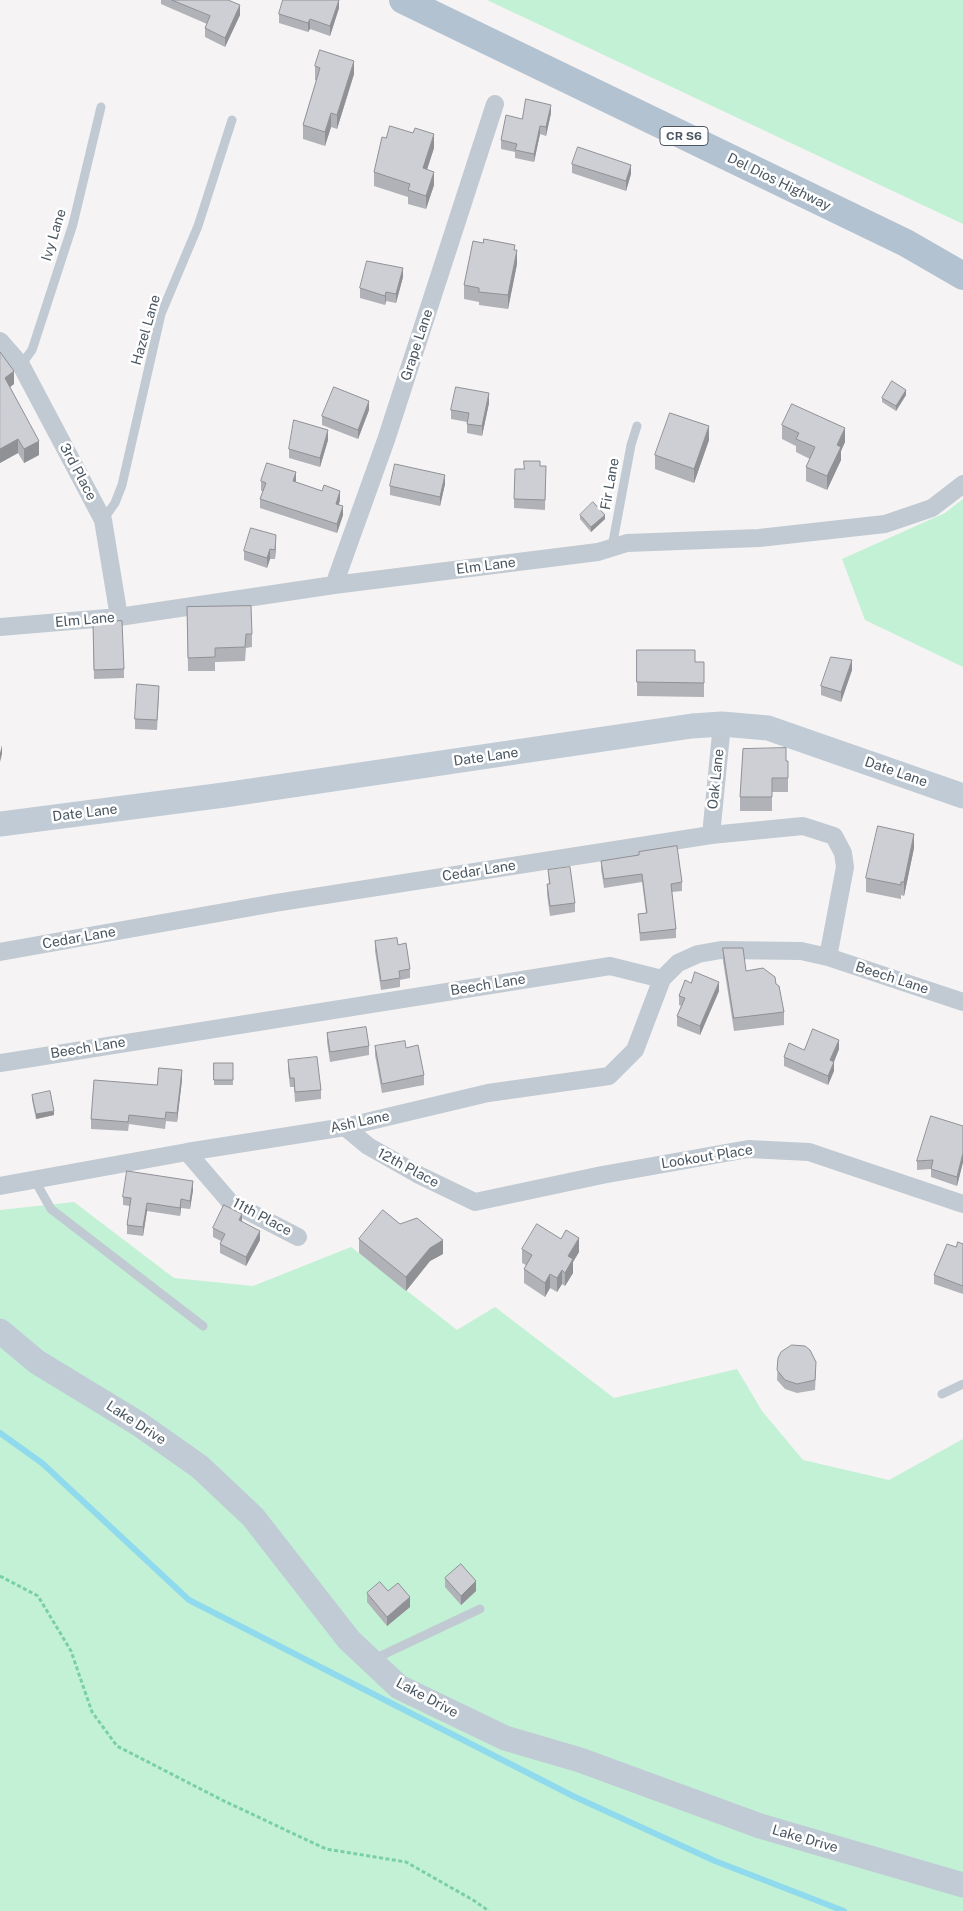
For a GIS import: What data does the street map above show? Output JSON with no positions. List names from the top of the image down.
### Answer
{
  "streets": {
    "main road": ["CR S6", "Del Dios Highway"],
    "street": [
      "Grape Lane",
      "3rd Place",
      "Elm Lane",
      "Date Lane",
      "Oak Lane",
      "Cedar Lane",
      "Beech Lane",
      "Ash Lane",
      "Lookout Place",
      "12th Place",
      "11th Place",
      "Lake Drive"
    ],
    "lane": ["Ivy Lane", "Hazel Lane", "Fir Lane"]
  },
  "crossings": [
    ["Ivy Lane", "3rd Place"],
    ["Hazel Lane", "3rd Place"],
    ["Grape Lane", "Elm Lane"],
    ["3rd Place", "Elm Lane"],
    ["Fir Lane", "Elm Lane"],
    ["Date Lane", "Oak Lane"],
    ["Oak Lane", "Cedar Lane"],
    ["Cedar Lane", "Beech Lane"],
    ["Beech Lane", "Ash Lane"],
    ["Ash Lane", "12th Place"],
    ["Ash Lane", "11th Place"],
    ["Lookout Place", "12th Place"]
  ]
}
